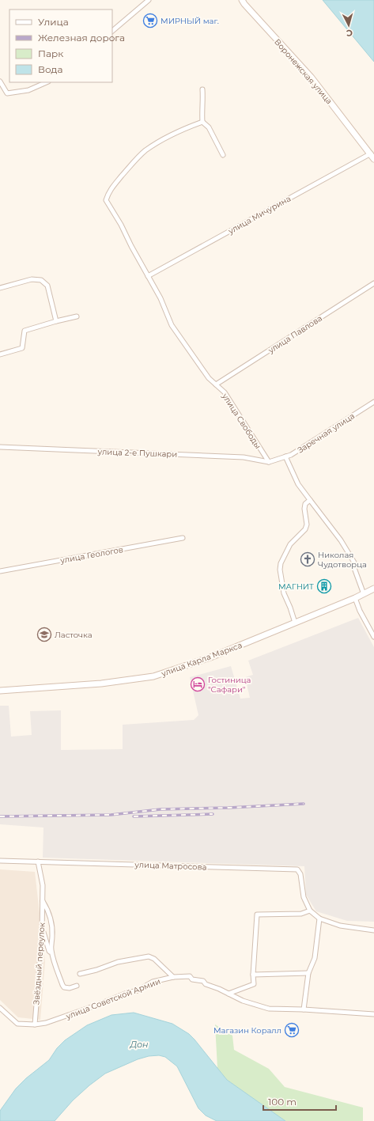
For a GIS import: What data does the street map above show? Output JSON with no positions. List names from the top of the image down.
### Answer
{
  "streets": {
    "main road": ["Воронежская улица", "улица Карла Маркса"],
    "street": [
      "улица Мичурина",
      "улица Павлова",
      "улица Свободы",
      "Заречная улица",
      "улица 2-е Пушкари",
      "улица Геологов",
      "улица Матросова",
      "Звёздный переулок",
      "улица Советской Армии"
    ]
  },
  "crossings": [
    ["Воронежская улица", "улица Мичурина"],
    ["улица Мичурина", "улица Свободы"],
    ["улица Павлова", "улица Свободы"],
    ["улица Свободы", "Заречная улица"],
    ["улица Свободы", "улица 2-е Пушкари"],
    ["Заречная улица", "улица 2-е Пушкари"],
    ["улица Матросова", "Звёздный переулок"],
    ["Звёздный переулок", "улица Советской Армии"]
  ],
  "water": ["Дон"],
  "places": {
    "supermarket": ["МИРНЫЙ маг.", "Магазин Коралл"],
    "church": ["Николая Чудотворца"],
    "building": ["МАГНИТ"],
    "school or university": ["Ласточка"],
    "hotel": ["Гостиница \"Сафари\""]
  },
  "legend": [
    "Улица",
    "Железная дорога",
    "Парк",
    "Вода"
  ],
  "scale_bar": "100 m",
  "north": "bottom"
}
